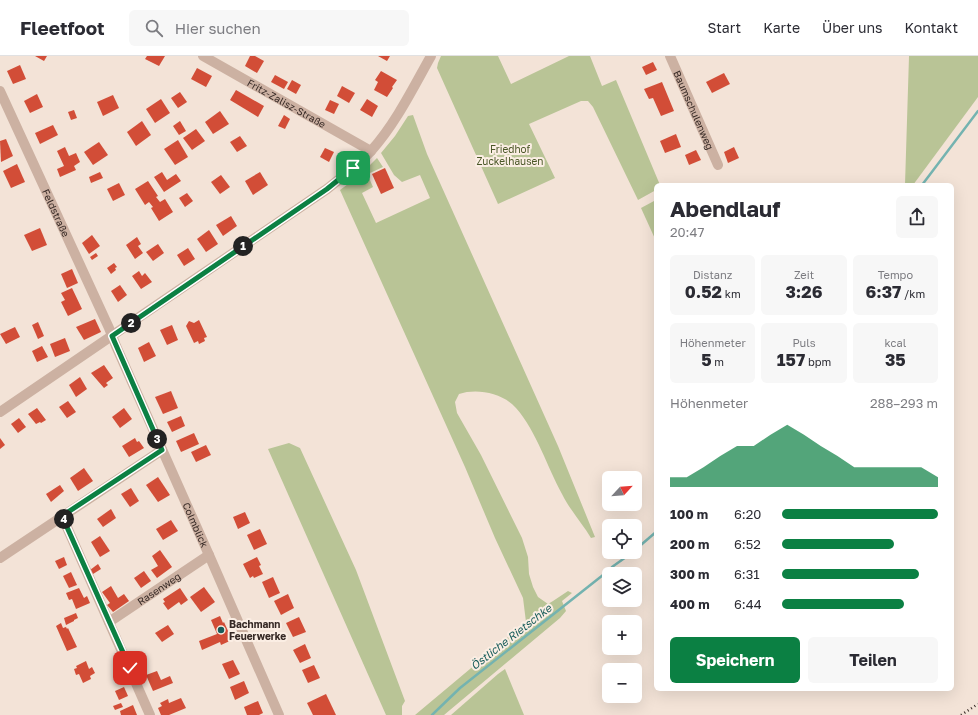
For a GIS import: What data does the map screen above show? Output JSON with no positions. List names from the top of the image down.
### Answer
{
  "streets": {
    "street": [
      "Fritz-Zalisz-Straße",
      "Baumschulenweg",
      "Feldstraße",
      "Colmblick",
      "Rasenweg"
    ]
  },
  "crossings": [
    ["Feldstraße", "Colmblick"],
    ["Colmblick", "Rasenweg"]
  ],
  "water": ["Östliche Rietschke"],
  "parks": ["Friedhof Zuckelhausen"],
  "places": ["Bachmann Feuerwerke"],
  "north": "top right",
  "page": {
    "header": "Fleetfoot",
    "search": "Hier suchen",
    "nav": [
      "Start",
      "Karte",
      "Über uns",
      "Kontakt"
    ],
    "heading": ["Abendlauf", "20:47"],
    "pins": [
      "1",
      "2",
      "3",
      "4"
    ],
    "stats": [
      ["Distanz", "0.52 km"],
      ["Zeit", "3:26"],
      ["Tempo", "6:37 /km"],
      ["Höhenmeter", "5 m"],
      ["Puls", "157 bpm"],
      ["kcal", "35"]
    ],
    "chart": ["Höhenmeter", "288–293 m"],
    "map_buttons": ["+", "−"],
    "list": [
      {
        "name": "100 m",
        "note": "6:20"
      },
      {
        "name": "200 m",
        "note": "6:52"
      },
      {
        "name": "300 m",
        "note": "6:31"
      },
      {
        "name": "400 m",
        "note": "6:44"
      }
    ],
    "buttons": ["Speichern", "Teilen"]
  }
}
